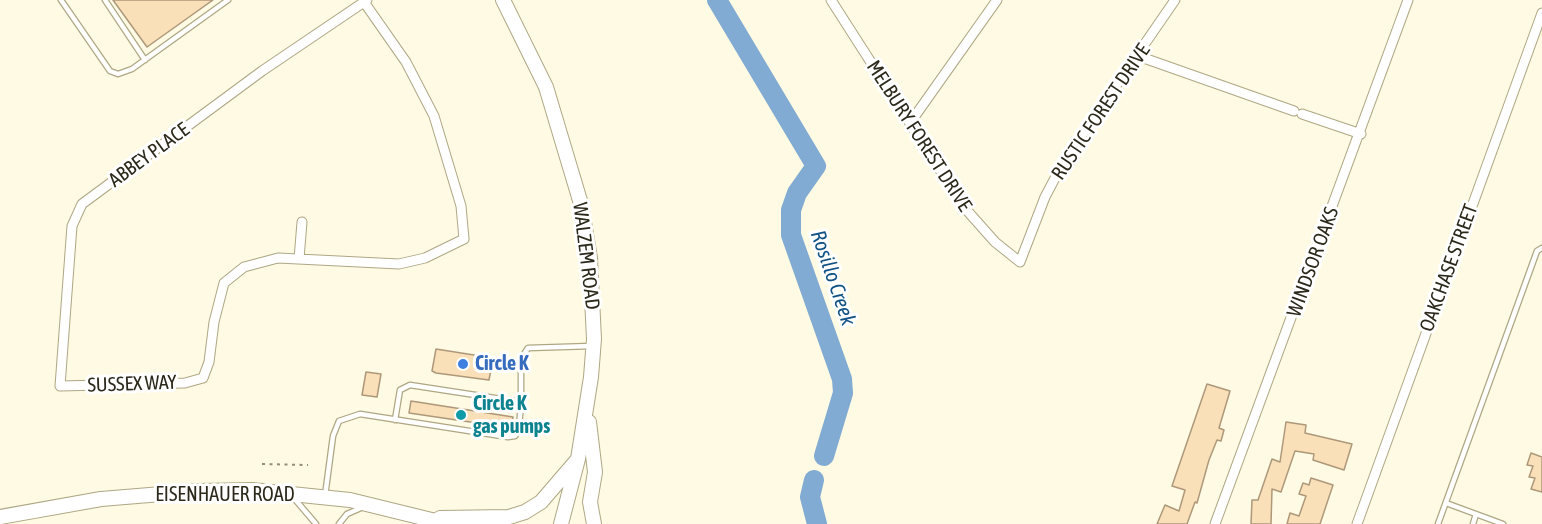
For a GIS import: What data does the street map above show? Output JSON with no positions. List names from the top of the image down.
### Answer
{
  "streets": {
    "main road": ["WALZEM ROAD", "EISENHAUER ROAD"],
    "street": [
      "RUSTIC FOREST DRIVE",
      "MELBURY FOREST DRIVE",
      "ABBEY PLACE",
      "WINDSOR OAKS",
      "OAKCHASE STREET",
      "SUSSEX WAY"
    ]
  },
  "crossings": [
    ["RUSTIC FOREST DRIVE", "MELBURY FOREST DRIVE"],
    ["ABBEY PLACE", "SUSSEX WAY"]
  ],
  "water": ["Rosillo Creek"],
  "places": ["Circle K", "Circle K gas pumps"]
}
